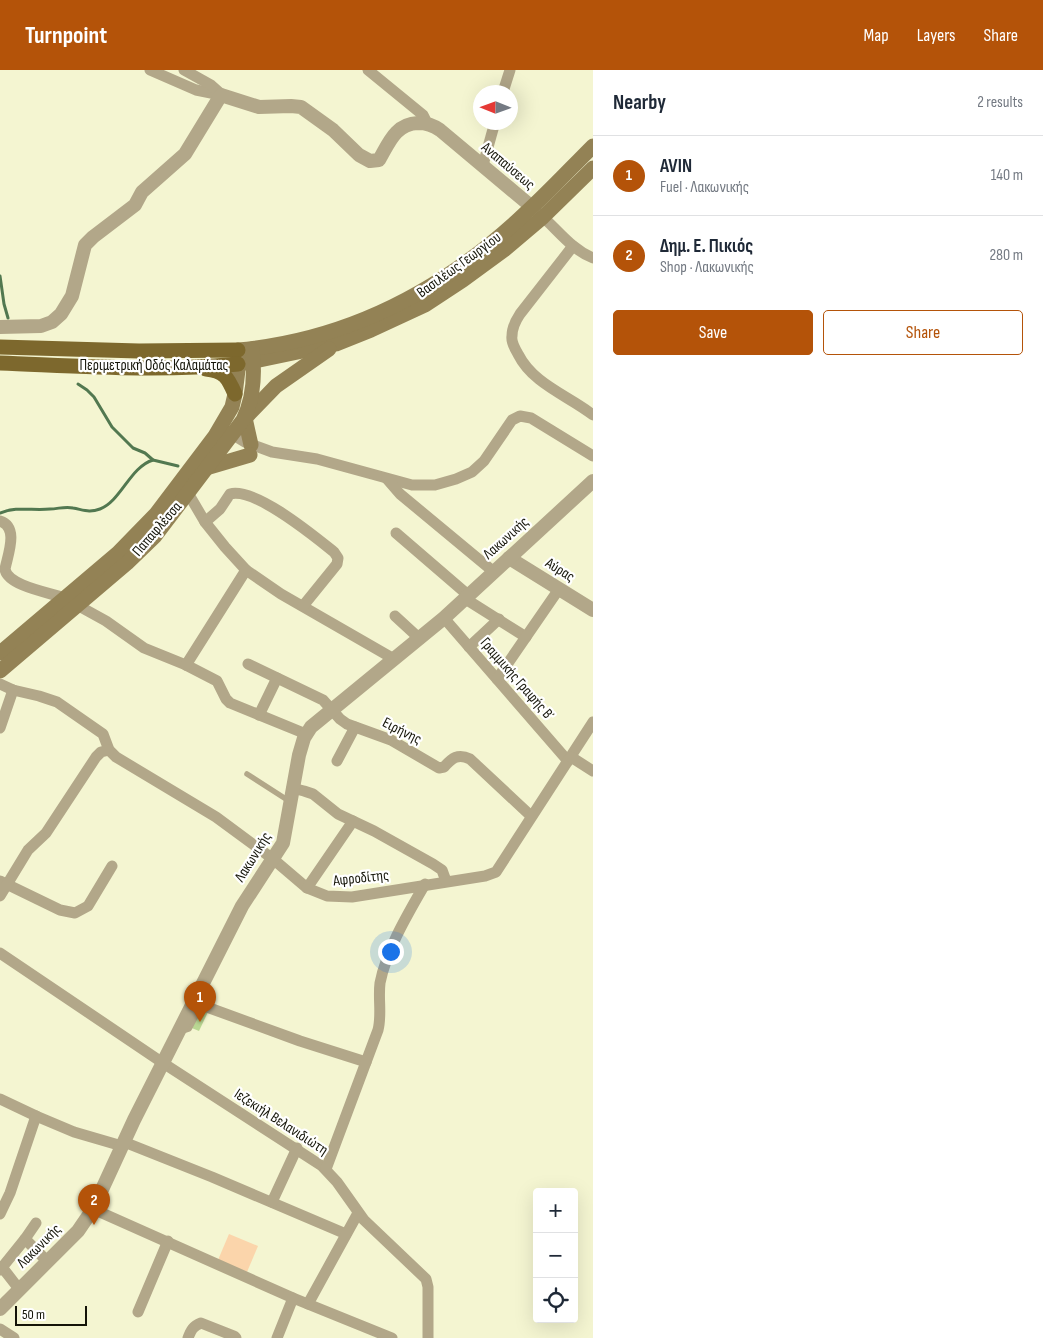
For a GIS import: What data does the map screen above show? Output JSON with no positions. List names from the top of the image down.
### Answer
{
  "streets": {
    "main road": ["Βασιλέως Γεωργίου", "Περιμετρική Οδός Καλαμάτας", "Παπαφλέσσα"],
    "street": [
      "Αναπαύσεως",
      "Λακωνικής",
      "Αύρας",
      "Γραμμικής Γραφής Β΄",
      "Ειρήνης",
      "Αφροδίτης",
      "Ιεζεκιήλ Βελανιδιώτη"
    ]
  },
  "crossings": [
    ["Αναπαύσεως", "Βασιλέως Γεωργίου"],
    ["Βασιλέως Γεωργίου", "Περιμετρική Οδός Καλαμάτας"],
    ["Βασιλέως Γεωργίου", "Παπαφλέσσα"],
    ["Περιμετρική Οδός Καλαμάτας", "Παπαφλέσσα"],
    ["Λακωνικής", "Αύρας"],
    ["Λακωνικής", "Γραμμικής Γραφής Β΄"],
    ["Λακωνικής", "Ειρήνης"],
    ["Λακωνικής", "Αφροδίτης"],
    ["Λακωνικής", "Ιεζεκιήλ Βελανιδιώτη"],
    ["Γραμμικής Γραφής Β΄", "Αφροδίτης"],
    ["Ειρήνης", "Αφροδίτης"]
  ],
  "scale_bar": "50 m",
  "north": "left",
  "page": {
    "header": "Turnpoint",
    "nav": ["Map", "Layers", "Share"],
    "heading": ["Nearby", "2 results"],
    "list": [
      {
        "mark": "1",
        "name": "AVIN",
        "note": "Fuel · Λακωνικής",
        "value": "140 m"
      },
      {
        "mark": "2",
        "name": "Δημ. Ε. Πικιός",
        "note": "Shop · Λακωνικής",
        "value": "280 m"
      }
    ],
    "buttons": ["Save", "Share"],
    "pins": ["1", "2"],
    "map_buttons": ["+", "−"],
    "scale": "50 m"
  }
}
